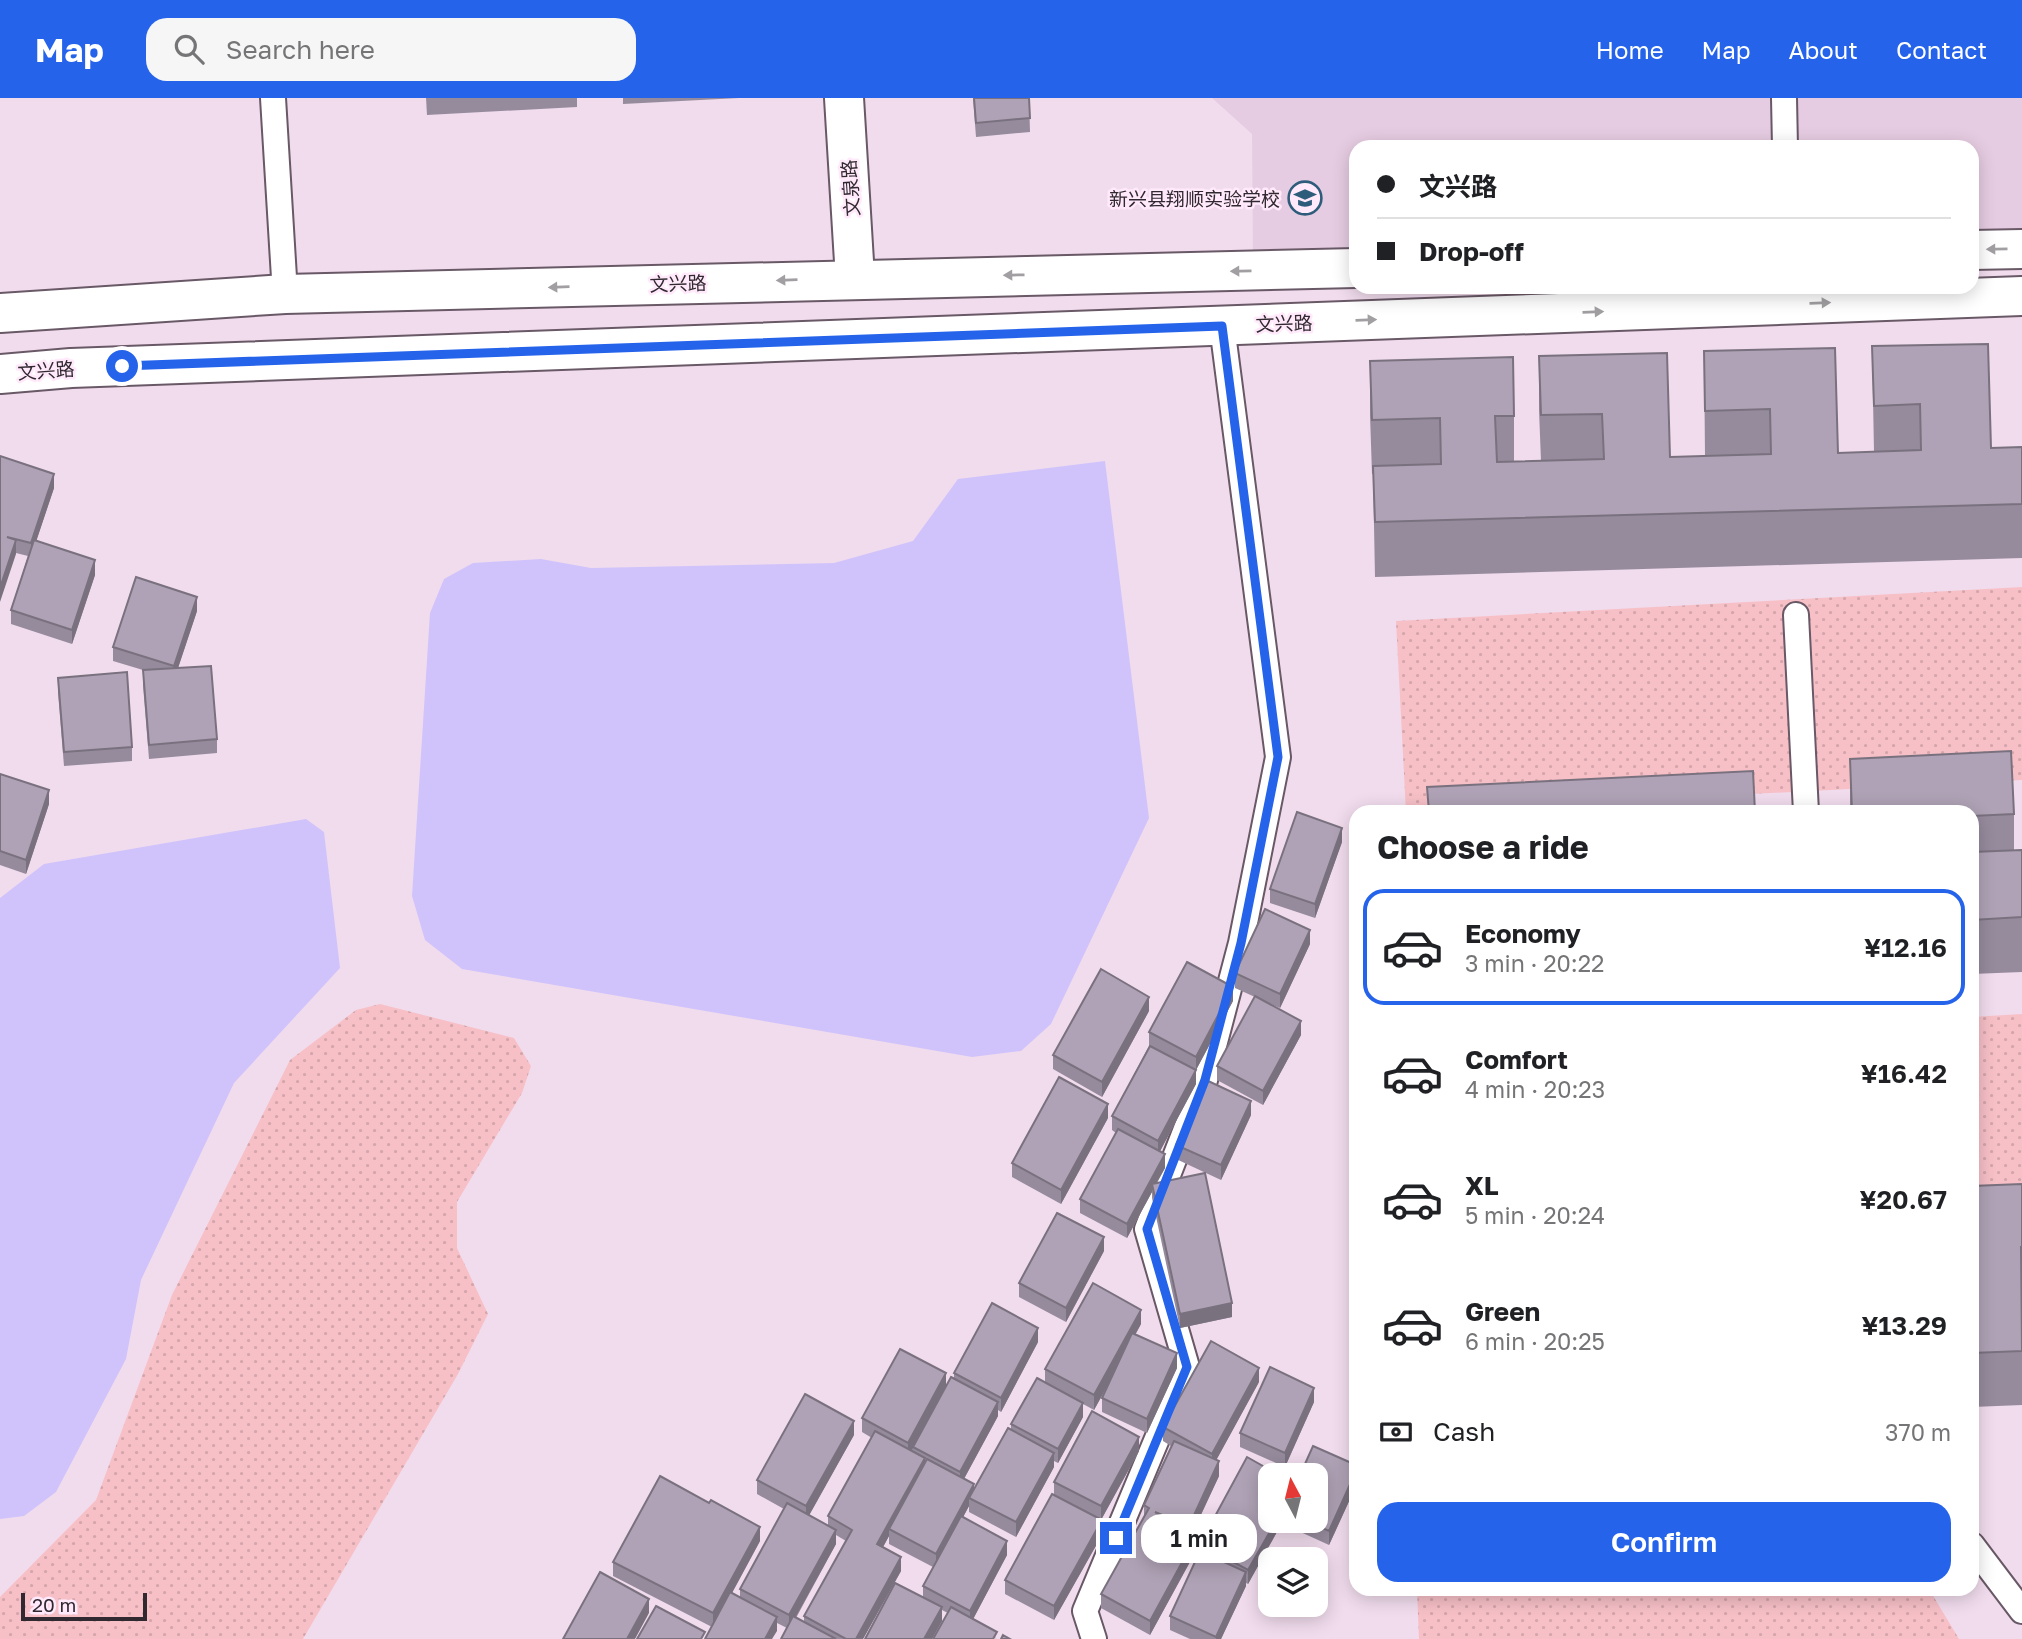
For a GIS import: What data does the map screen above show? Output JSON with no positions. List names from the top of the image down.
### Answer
{
  "streets": {
    "street": ["文泉路", "文兴路"]
  },
  "crossings": [
    ["文泉路", "文兴路"]
  ],
  "places": {
    "school or university": ["新兴县翔顺实验学校"]
  },
  "scale_bar": "20 m",
  "north": "top",
  "page": {
    "header": "Map",
    "search": "Search here",
    "nav": [
      "Home",
      "Map",
      "About",
      "Contact"
    ],
    "banner": ["文兴路", "Drop-off"],
    "heading": "Choose a ride",
    "list": [
      {
        "name": "Economy",
        "note": "3 min · 20:22",
        "value": "¥12.16"
      },
      {
        "name": "Comfort",
        "note": "4 min · 20:23",
        "value": "¥16.42"
      },
      {
        "name": "XL",
        "note": "5 min · 20:24",
        "value": "¥20.67"
      },
      {
        "name": "Green",
        "note": "6 min · 20:25",
        "value": "¥13.29"
      }
    ],
    "pay": ["Cash", "370 m"],
    "buttons": "Confirm",
    "bubble": "1 min",
    "scale": "20 m"
  }
}
